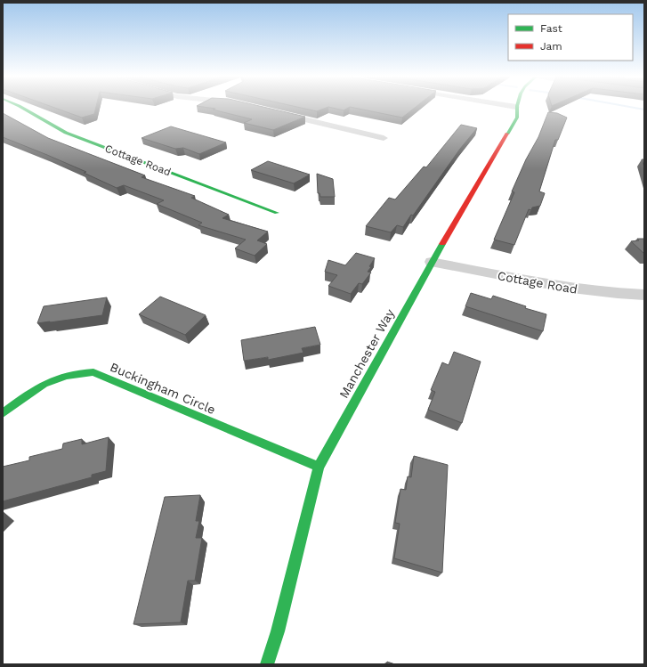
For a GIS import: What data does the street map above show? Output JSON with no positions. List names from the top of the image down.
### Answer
{
  "streets": {
    "street": ["Cottage Road", "Manchester Way", "Buckingham Circle"]
  },
  "crossings": [
    ["Cottage Road", "Manchester Way"],
    ["Manchester Way", "Buckingham Circle"]
  ],
  "legend": ["Fast", "Jam"]
}
